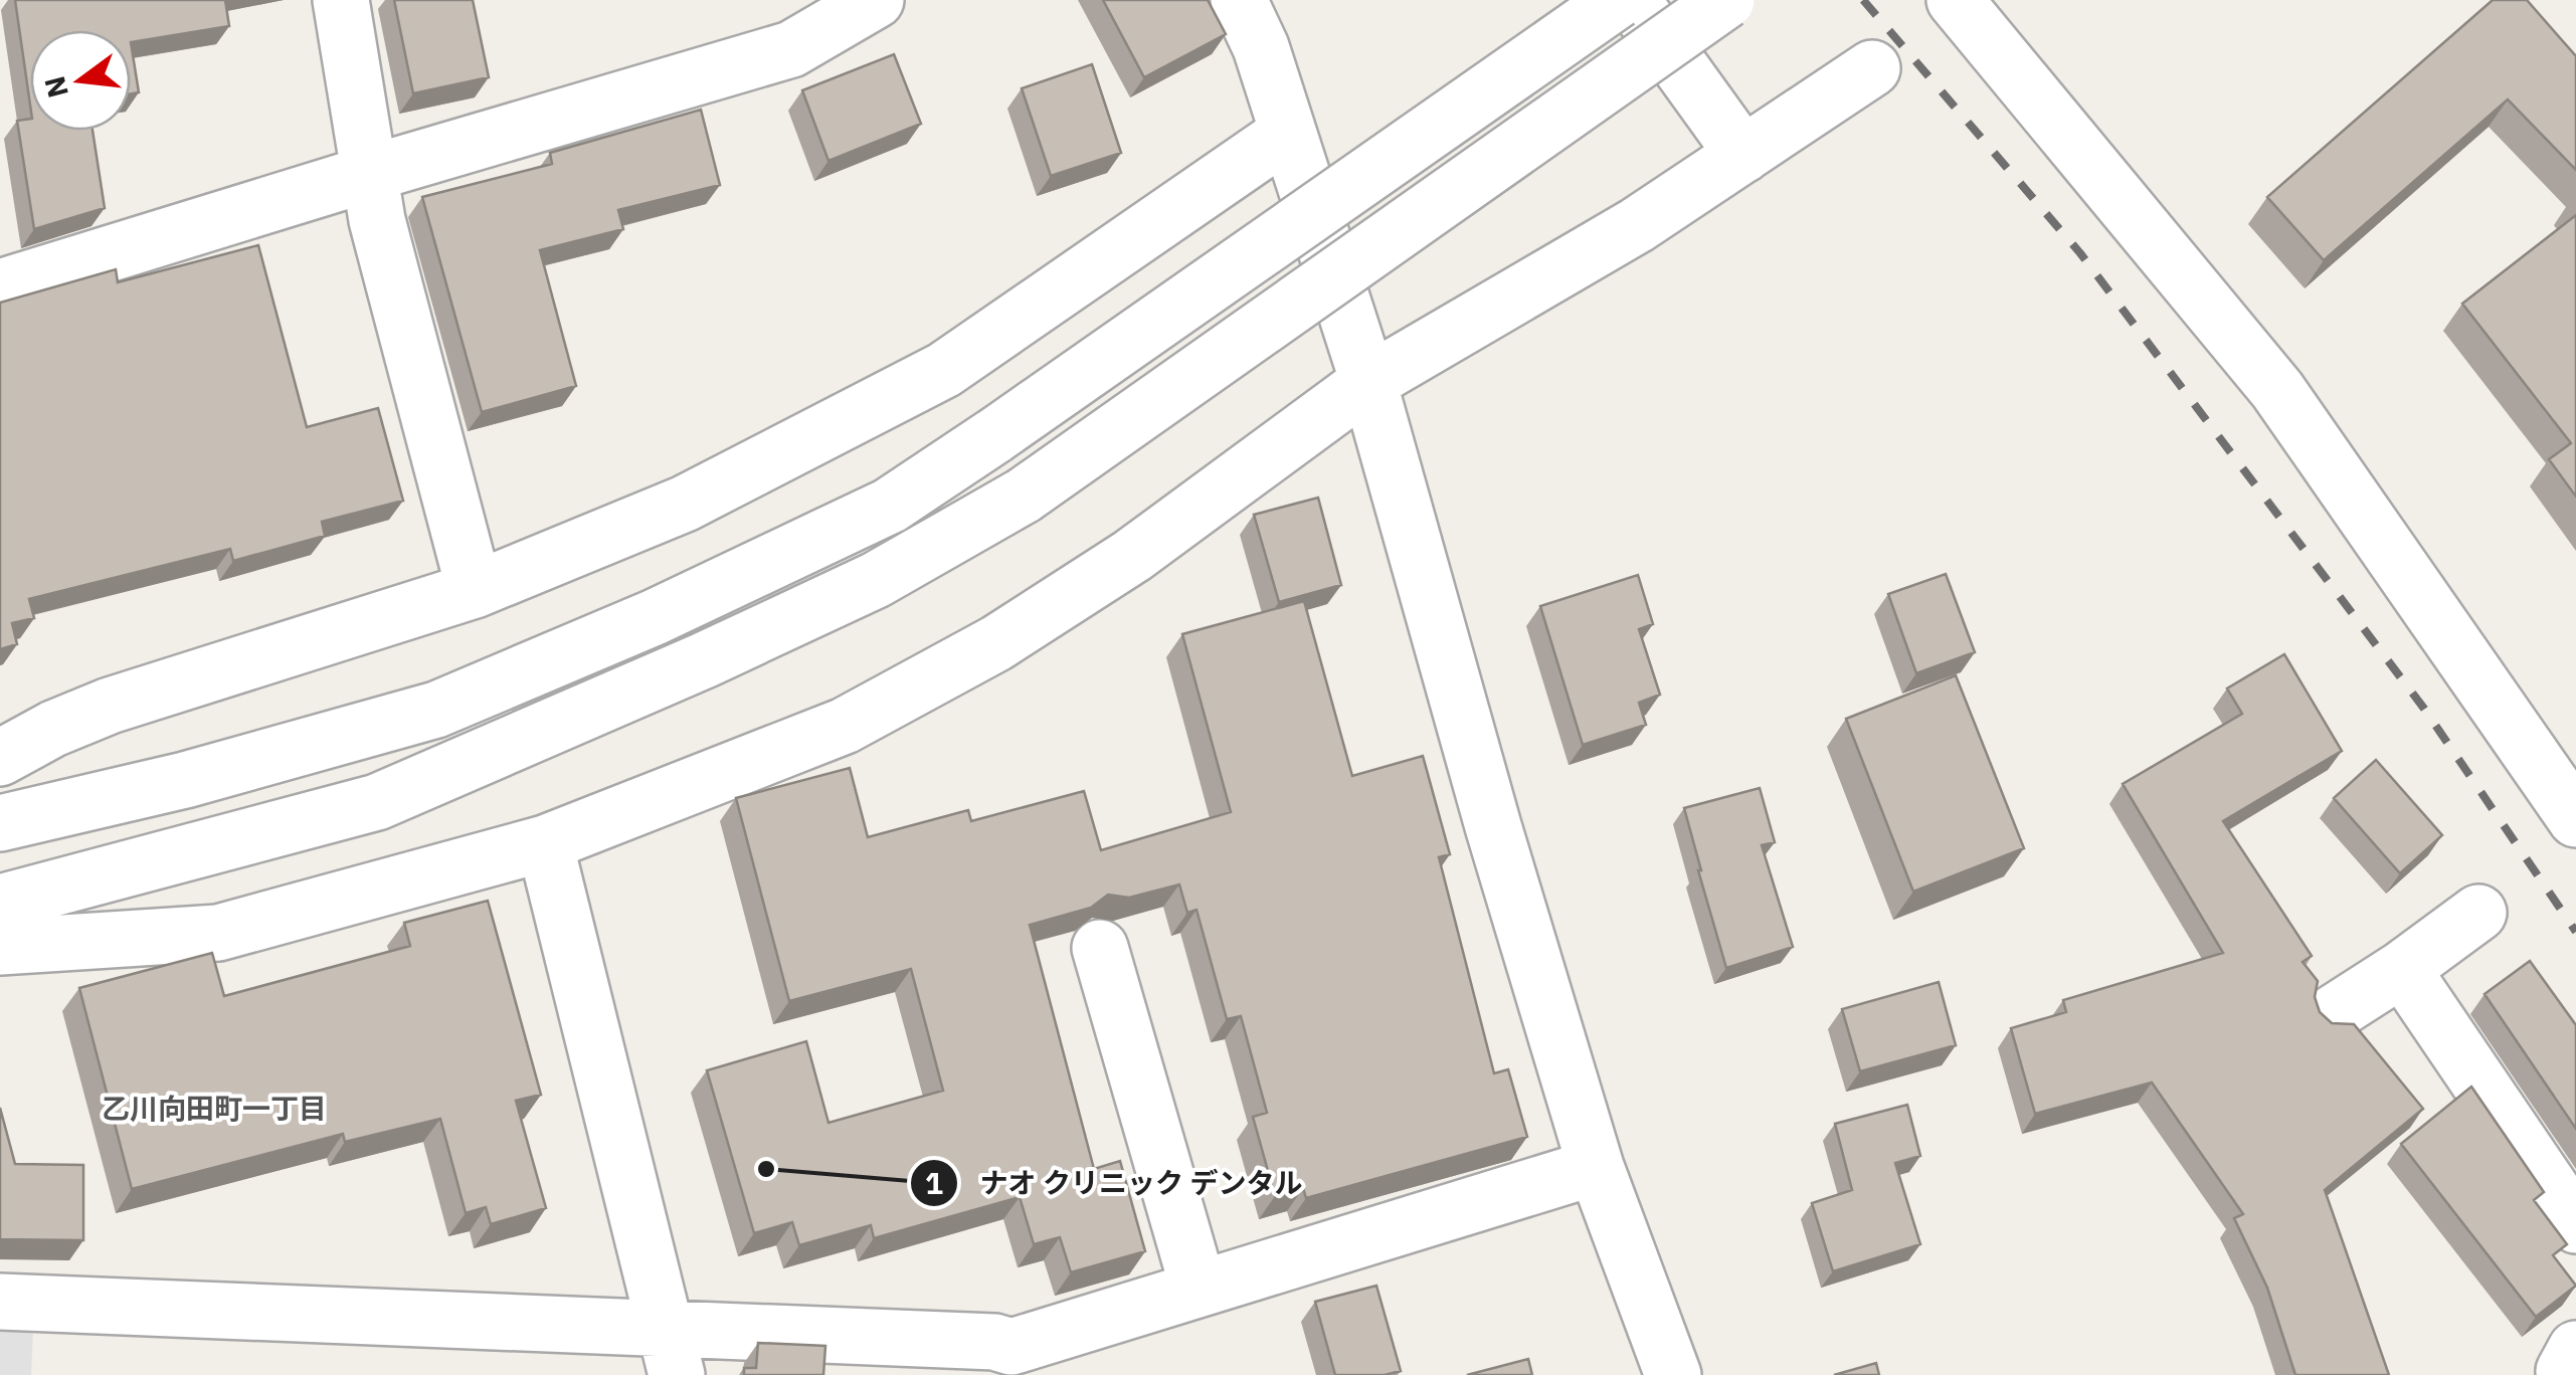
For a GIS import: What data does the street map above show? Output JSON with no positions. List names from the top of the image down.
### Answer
{
  "districts": ["乙川向田町一丁目"],
  "places": ["ナオ クリニック デンタル"],
  "north": "left"
}
